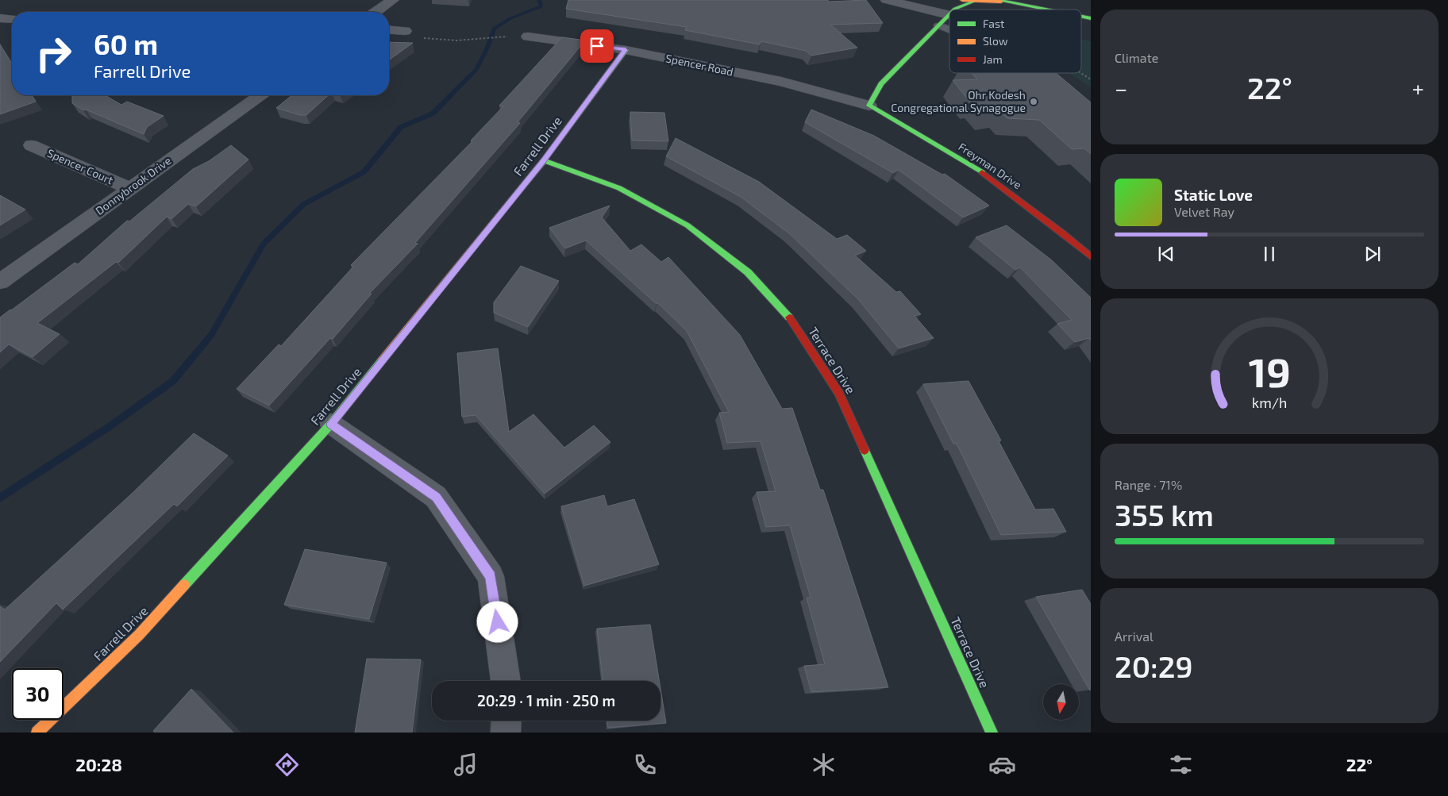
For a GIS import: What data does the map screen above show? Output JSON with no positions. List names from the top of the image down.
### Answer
{
  "streets": {
    "street": [
      "Spencer Road",
      "Farrell Drive",
      "Freyman Drive",
      "Spencer Court",
      "Donnybrook Drive",
      "Terrace Drive"
    ]
  },
  "crossings": [
    ["Spencer Road", "Farrell Drive"],
    ["Spencer Road", "Freyman Drive"],
    ["Farrell Drive", "Terrace Drive"],
    ["Spencer Court", "Donnybrook Drive"]
  ],
  "places": ["Ohr Kodesh Congregational Synagogue"],
  "legend": ["Fast", "Slow", "Jam"],
  "north": "bottom",
  "page": {
    "tile": [
      "Climate",
      ["Range · 71%", "355 km"],
      ["Arrival", "20:29"]
    ],
    "turn": ["60 m", "Farrell Drive"],
    "heat": ["−", "22°", "+"],
    "song": ["Static Love", "Velvet Ray"],
    "limit": "30",
    "trip": "20:29 · 1 min · 250 m",
    "tabs": ["20:28", "22°"],
    "gauge": ["19", "km/h"]
  }
}
